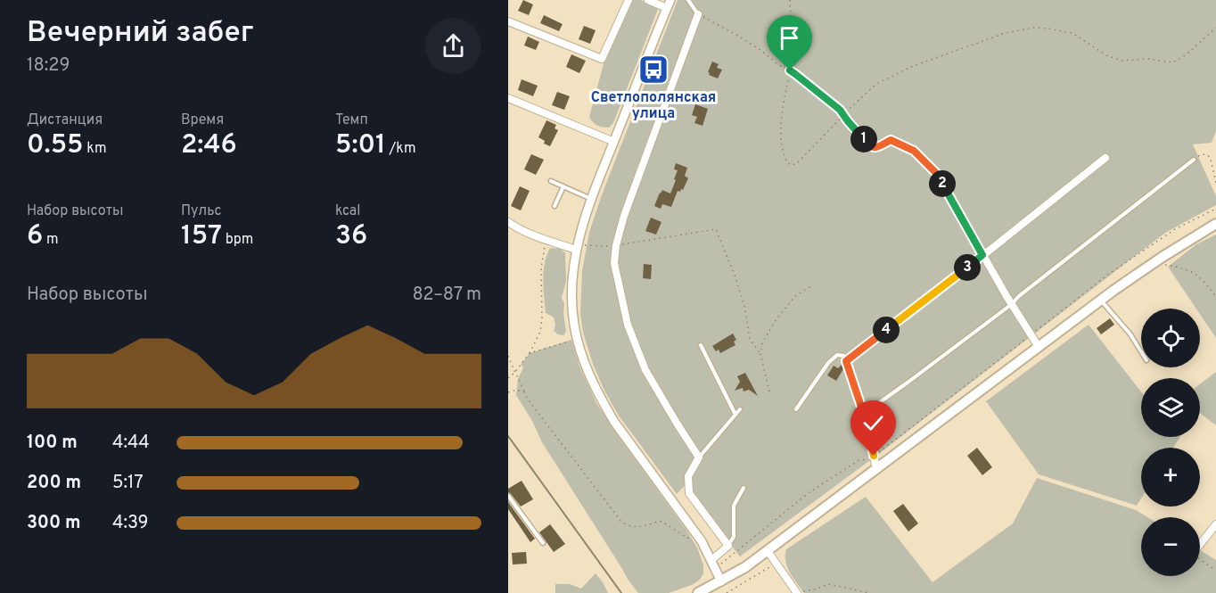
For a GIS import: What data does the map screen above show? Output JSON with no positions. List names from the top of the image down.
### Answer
{
  "places": {
    "bus stop": ["Светлополянская улица"]
  },
  "page": {
    "heading": ["Вечерний забег", "18:29"],
    "stats": [
      ["Дистанция", "0.55 km"],
      ["Время", "2:46"],
      ["Темп", "5:01 /km"],
      ["Набор высоты", "6 m"],
      ["Пульс", "157 bpm"],
      ["kcal", "36"]
    ],
    "pins": [
      "1",
      "2",
      "3",
      "4"
    ],
    "chart": ["Набор высоты", "82–87 m"],
    "map_buttons": ["+", "−"],
    "list": [
      {
        "name": "100 m",
        "note": "4:44"
      },
      {
        "name": "200 m",
        "note": "5:17"
      },
      {
        "name": "300 m",
        "note": "4:39"
      }
    ]
  }
}
